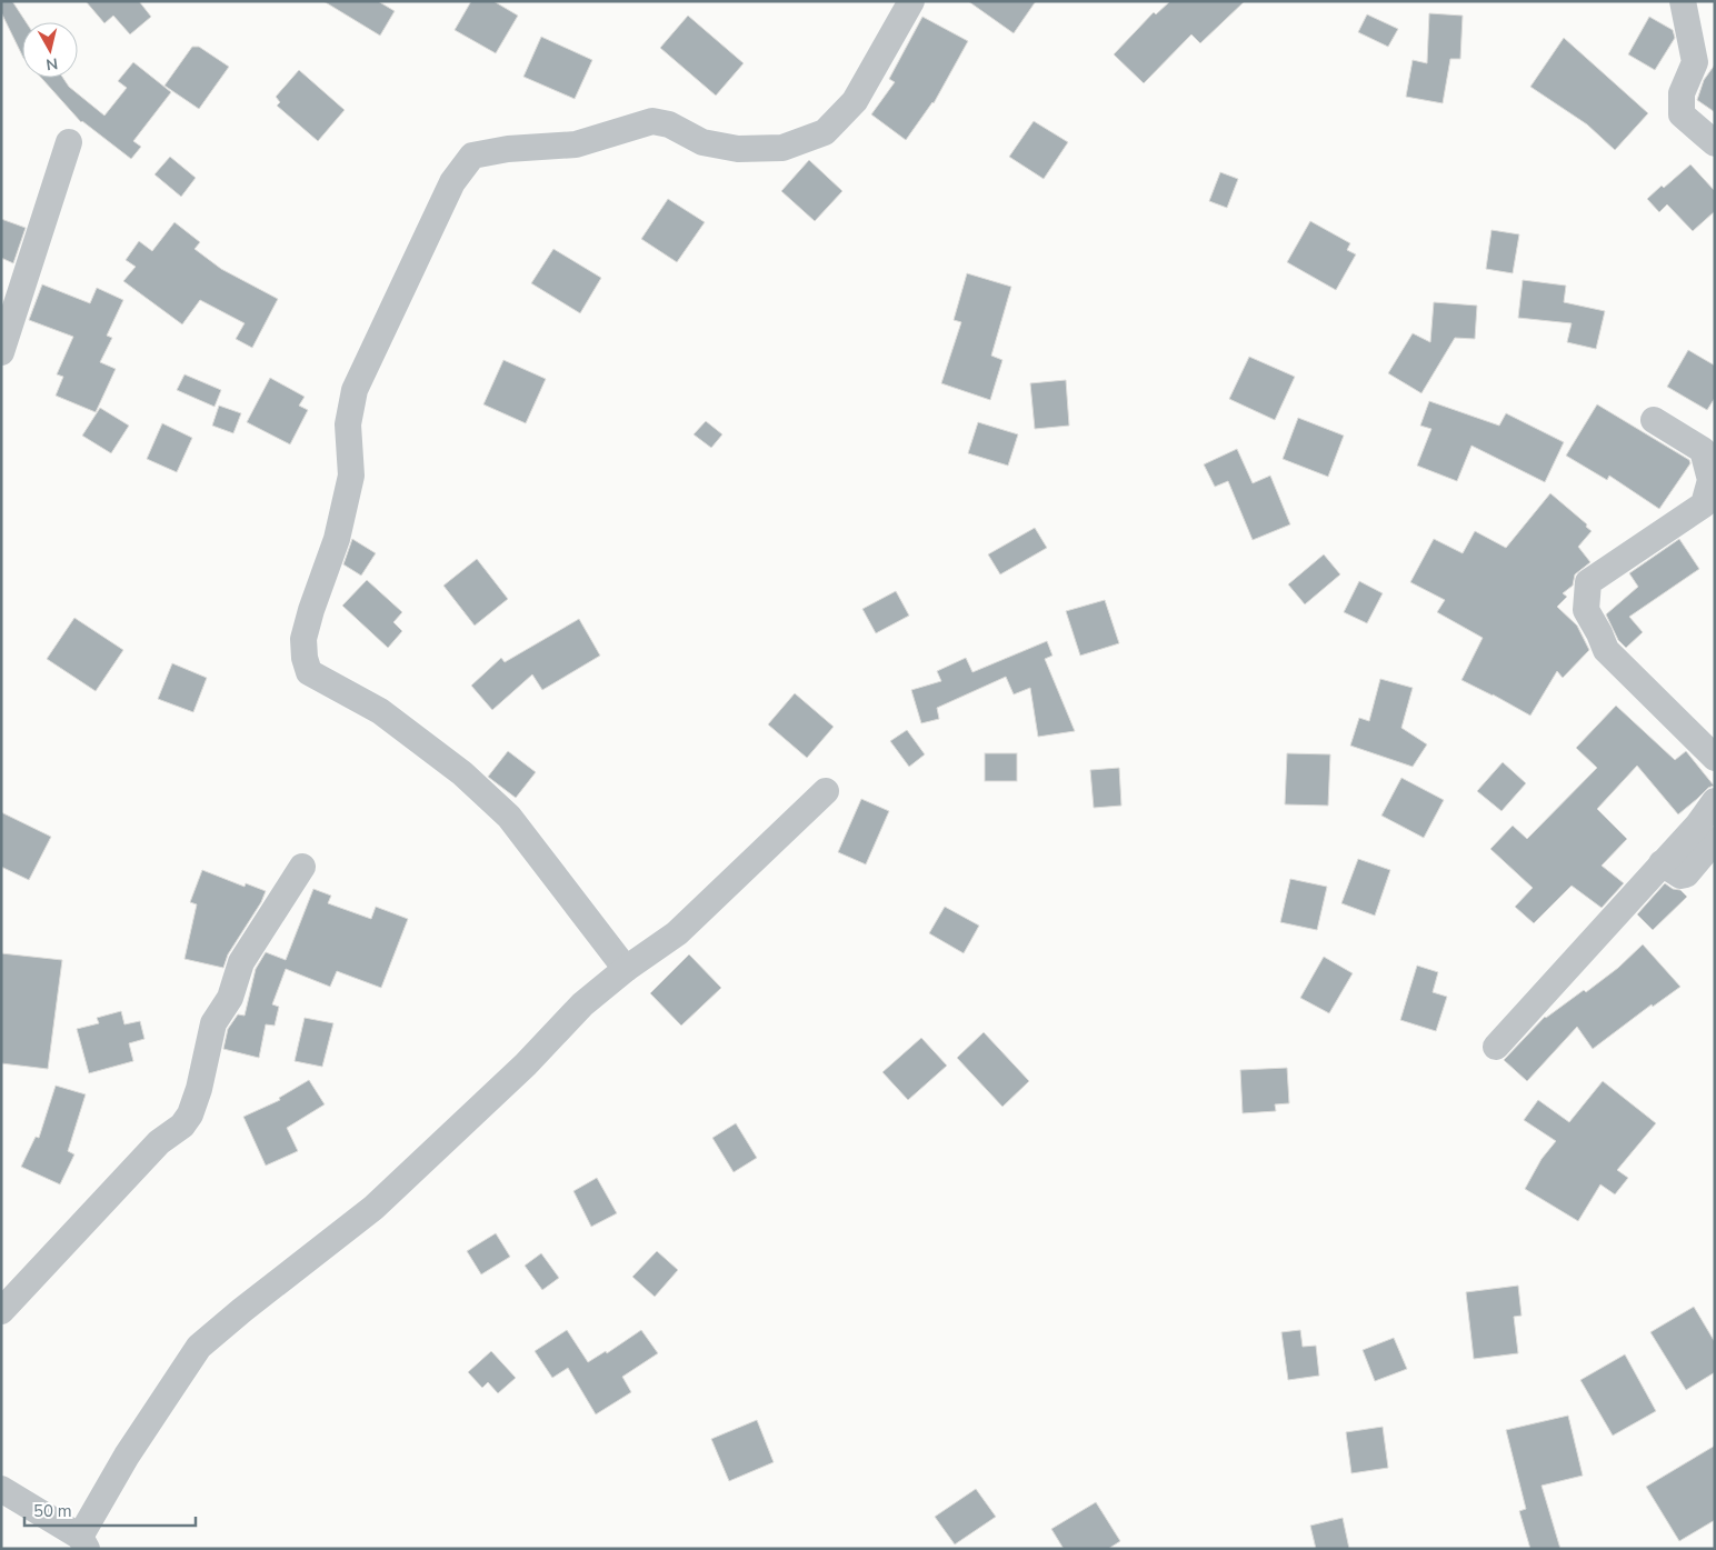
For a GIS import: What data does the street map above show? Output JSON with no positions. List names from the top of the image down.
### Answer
{
  "scale_bar": "50 m",
  "north": "bottom"
}
